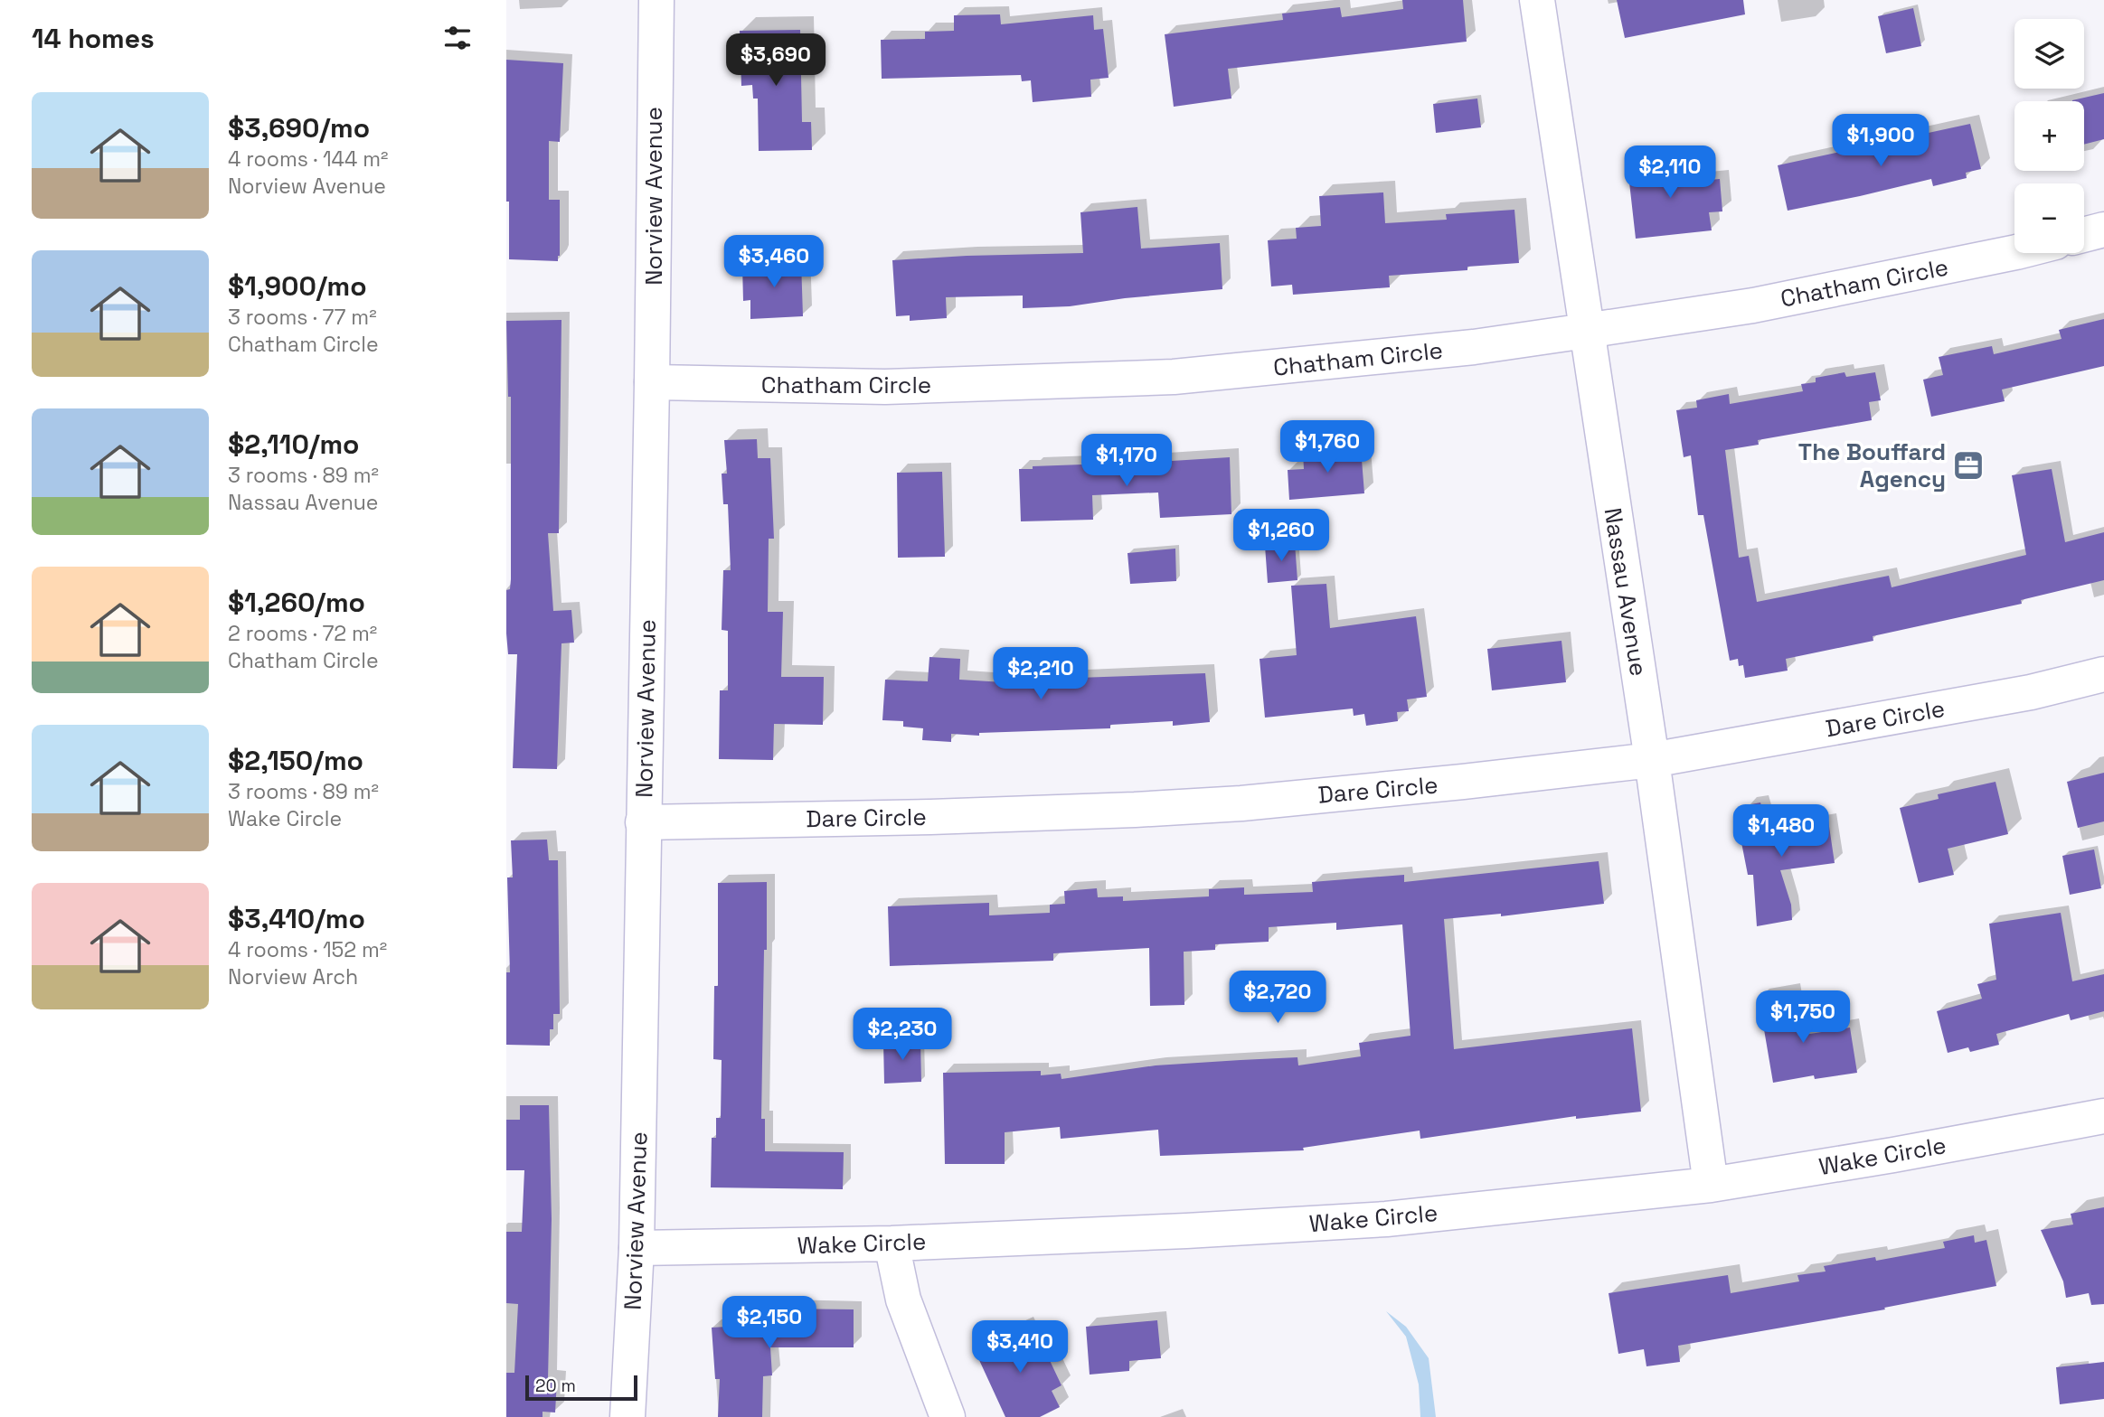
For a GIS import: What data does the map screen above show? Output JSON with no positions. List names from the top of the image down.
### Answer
{
  "streets": {
    "street": [
      "Norview Avenue",
      "Chatham Circle",
      "Nassau Avenue",
      "Dare Circle",
      "Wake Circle"
    ]
  },
  "crossings": [
    ["Norview Avenue", "Chatham Circle"],
    ["Norview Avenue", "Dare Circle"],
    ["Norview Avenue", "Wake Circle"],
    ["Chatham Circle", "Nassau Avenue"],
    ["Nassau Avenue", "Dare Circle"],
    ["Nassau Avenue", "Wake Circle"]
  ],
  "places": {
    "office": ["The Bouffard Agency"]
  },
  "scale_bar": "20 m",
  "page": {
    "heading": "14 homes",
    "map_buttons": ["+", "−"],
    "price": [
      "$3,690",
      "$1,900",
      "$2,110",
      "$3,460",
      "$1,760",
      "$1,170",
      "$1,260",
      "$2,210",
      "$1,480",
      "$2,720",
      "$1,750",
      "$2,230",
      "$2,150",
      "$3,410"
    ],
    "list": [
      {
        "name": "$3,690/mo",
        "note": "4 rooms · 144 m² · Norview Avenue"
      },
      {
        "name": "$1,900/mo",
        "note": "3 rooms · 77 m² · Chatham Circle"
      },
      {
        "name": "$2,110/mo",
        "note": "3 rooms · 89 m² · Nassau Avenue"
      },
      {
        "name": "$1,260/mo",
        "note": "2 rooms · 72 m² · Chatham Circle"
      },
      {
        "name": "$2,150/mo",
        "note": "3 rooms · 89 m² · Wake Circle"
      },
      {
        "name": "$3,410/mo",
        "note": "4 rooms · 152 m² · Norview Arch"
      }
    ],
    "scale": "20 m"
  }
}
